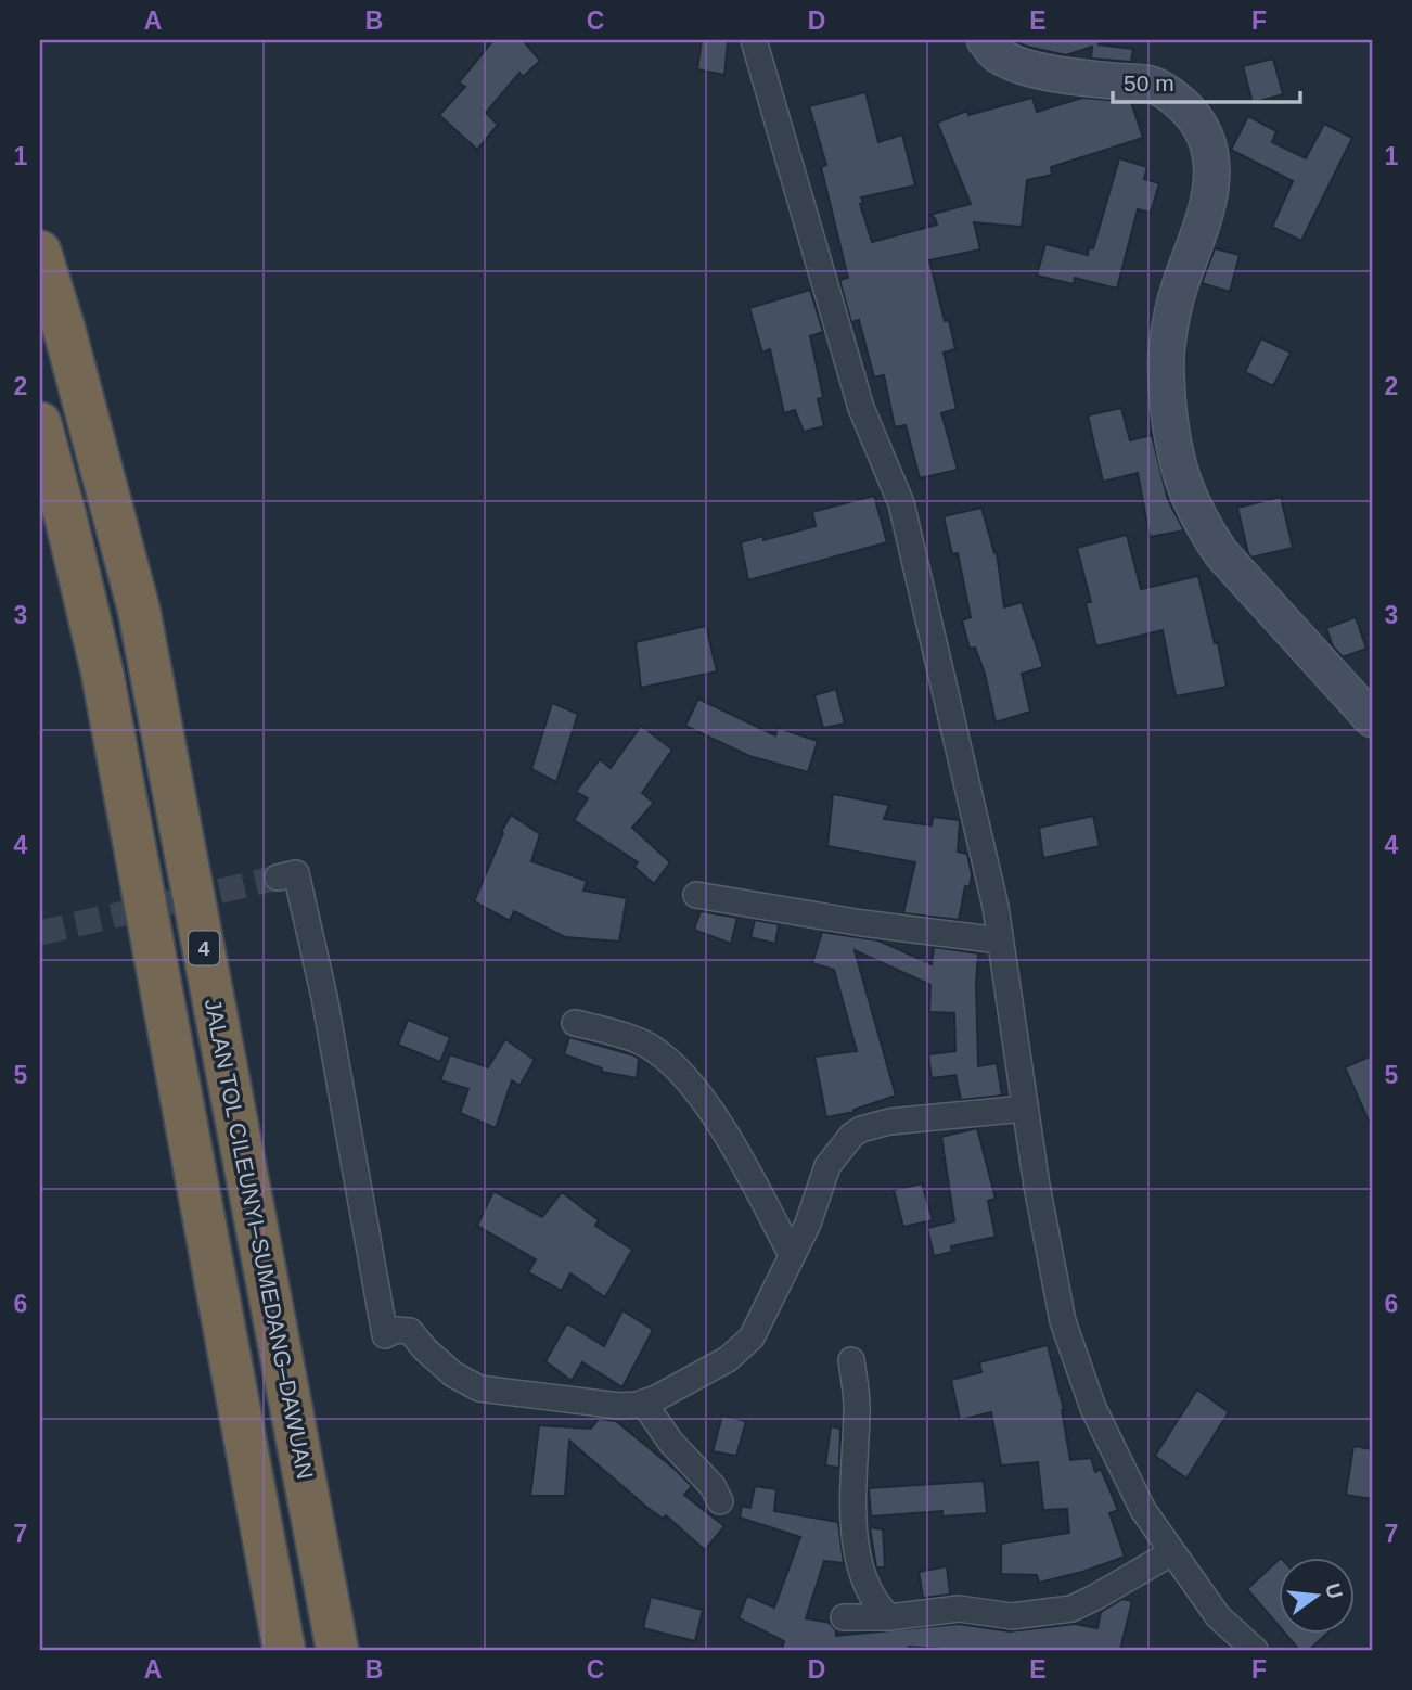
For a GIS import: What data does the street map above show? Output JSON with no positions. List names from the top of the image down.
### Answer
{
  "streets": {
    "highway": ["4", "JALAN TOL CILEUNYI–SUMEDANG–DAWUAN"]
  },
  "scale_bar": "50 m",
  "north": "right",
  "grid": {
    "columns": [
      "A",
      "B",
      "C",
      "D",
      "E",
      "F"
    ],
    "rows": [
      "1",
      "2",
      "3",
      "4",
      "5",
      "6",
      "7"
    ]
  }
}
